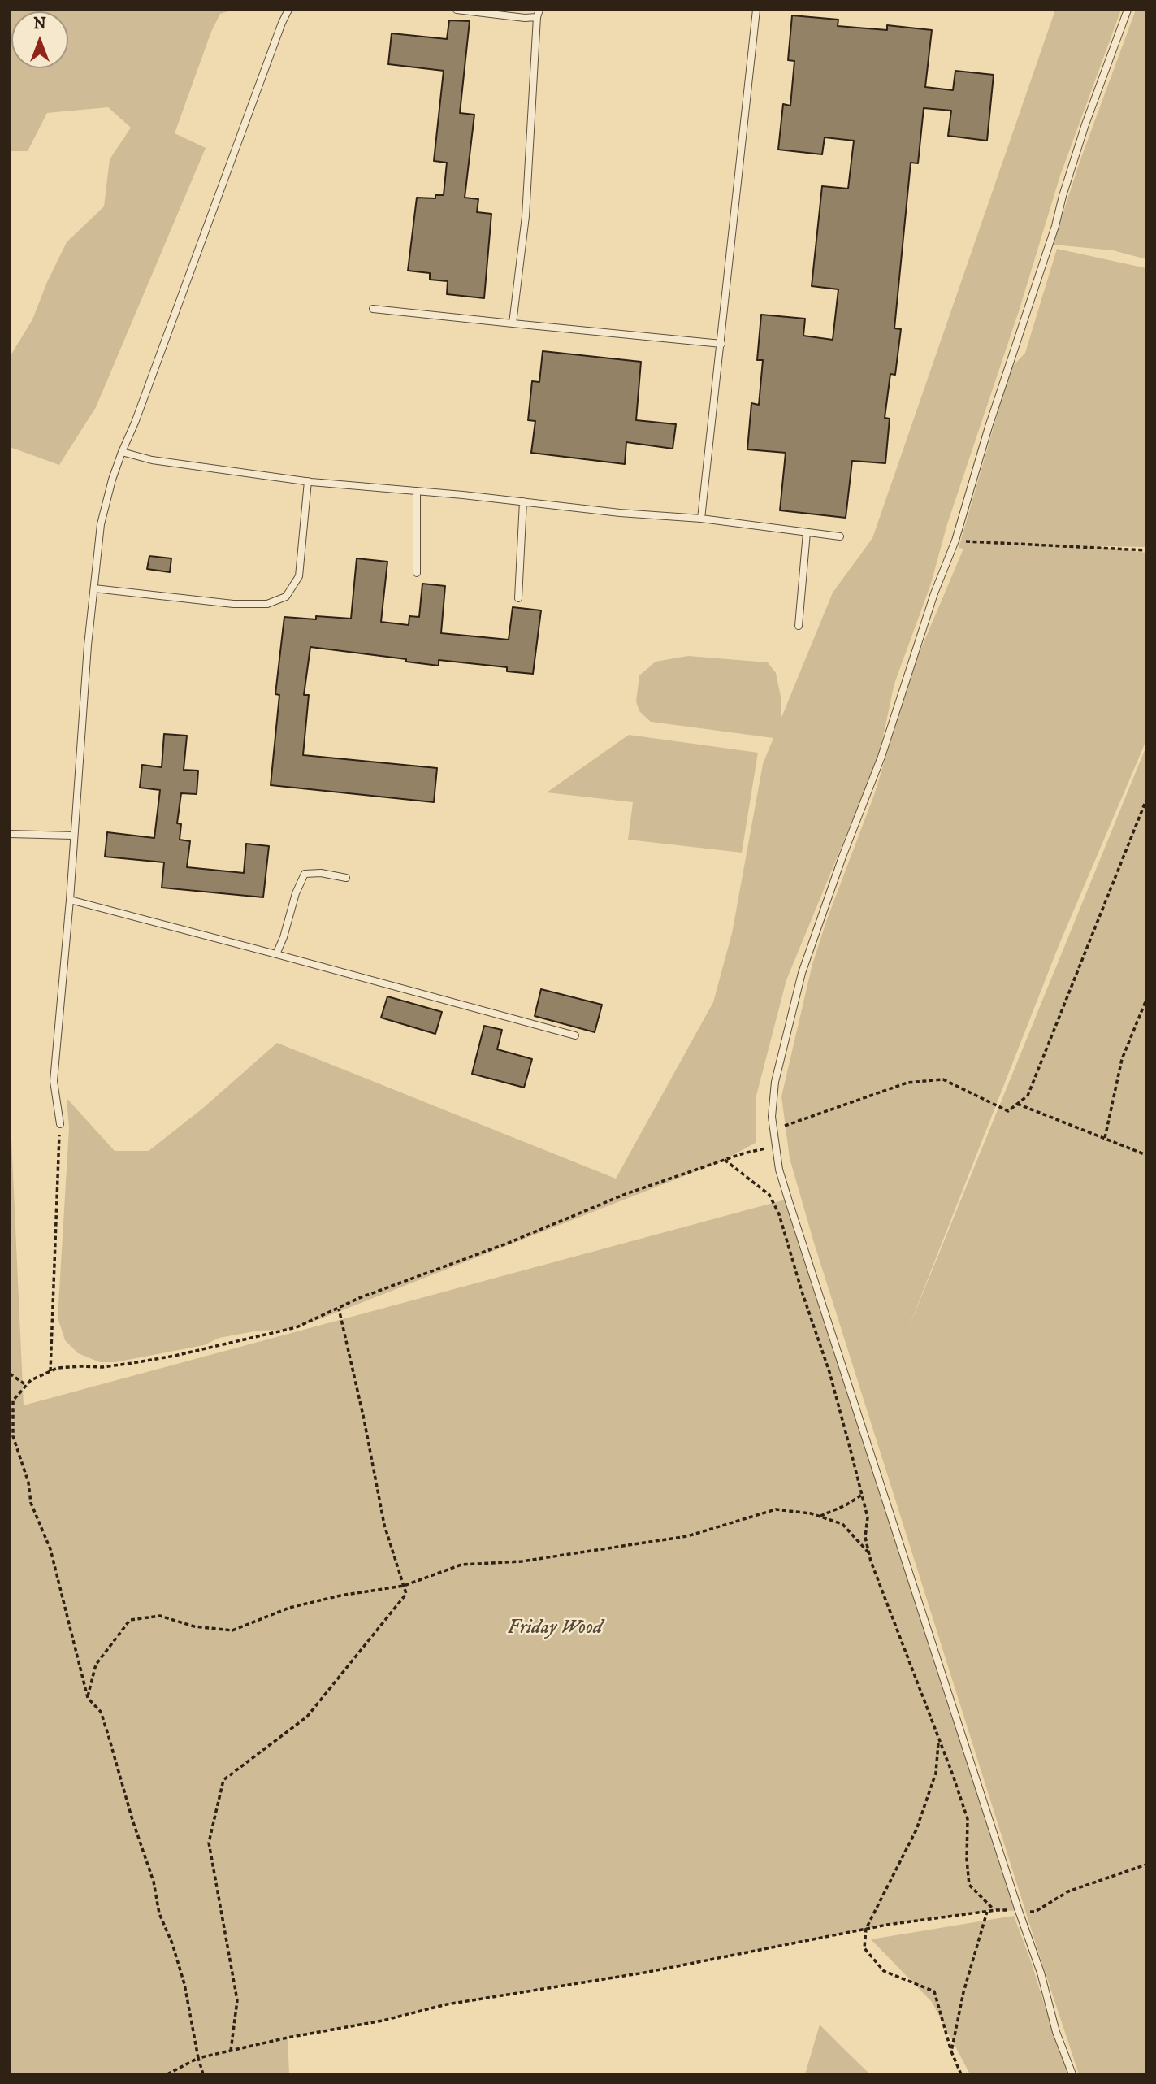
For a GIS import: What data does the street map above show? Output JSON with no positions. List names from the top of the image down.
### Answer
{
  "parks": ["Friday Wood"],
  "north": "top"
}
